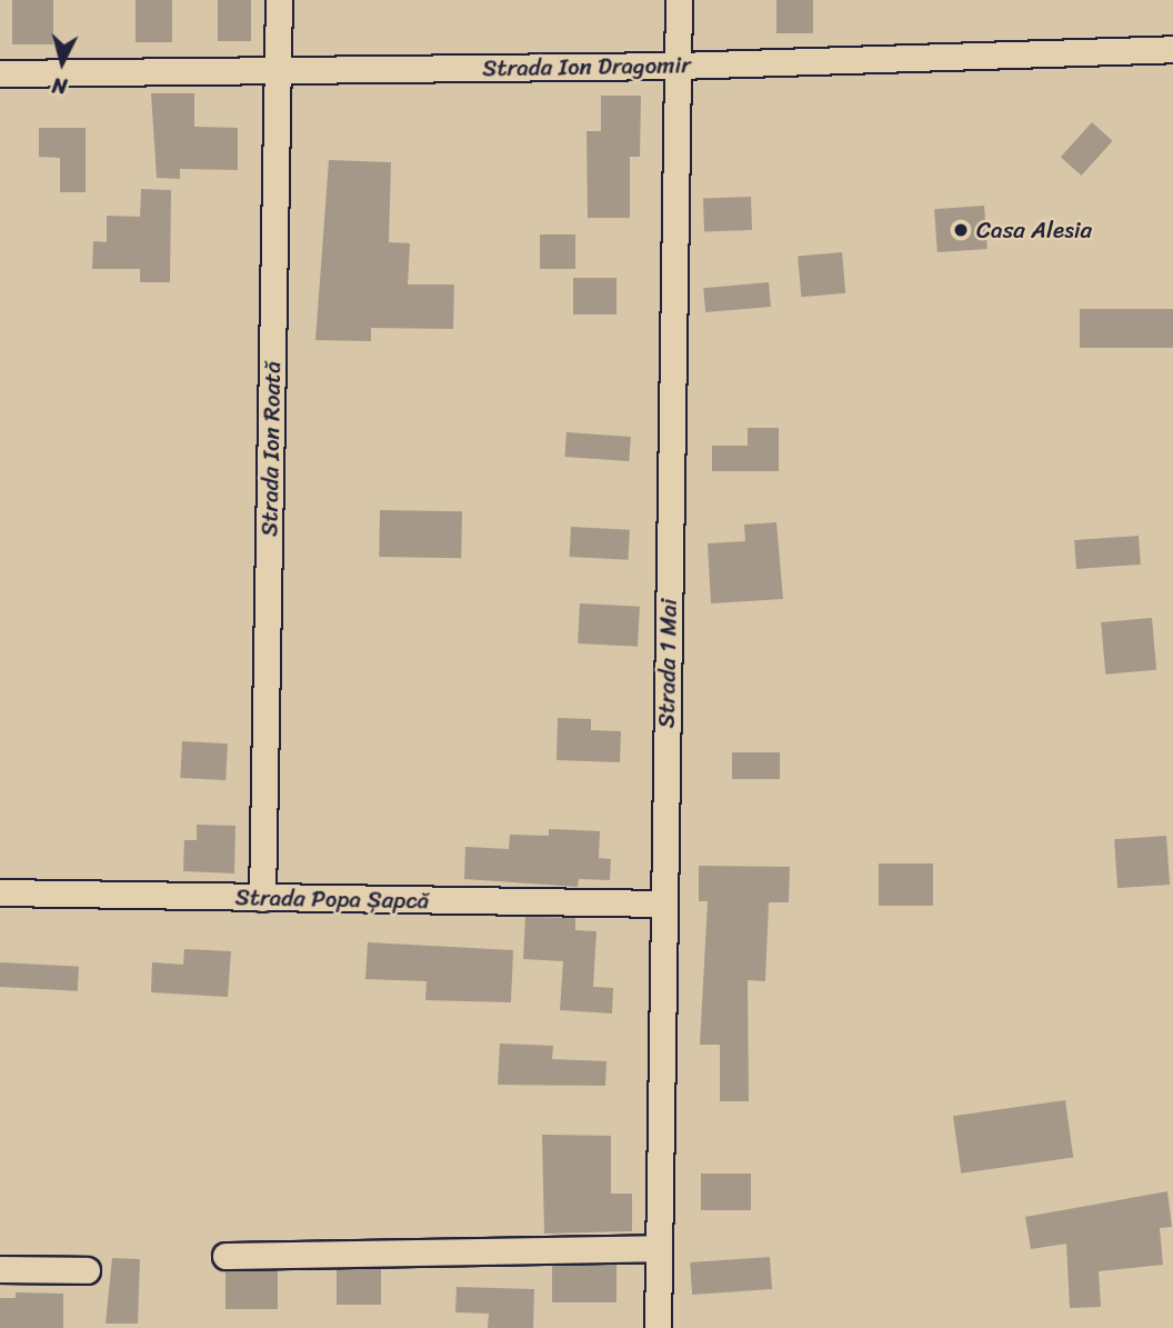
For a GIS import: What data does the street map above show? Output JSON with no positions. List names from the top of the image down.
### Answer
{
  "streets": {
    "street": [
      "Strada Ion Dragomir",
      "Strada Ion Roată",
      "Strada 1 Mai",
      "Strada Popa Șapcă"
    ]
  },
  "crossings": [
    ["Strada Ion Dragomir", "Strada Ion Roată"],
    ["Strada Ion Dragomir", "Strada 1 Mai"],
    ["Strada Ion Roată", "Strada Popa Șapcă"],
    ["Strada 1 Mai", "Strada Popa Șapcă"]
  ],
  "places": ["Casa Alesia"],
  "north": "bottom"
}
